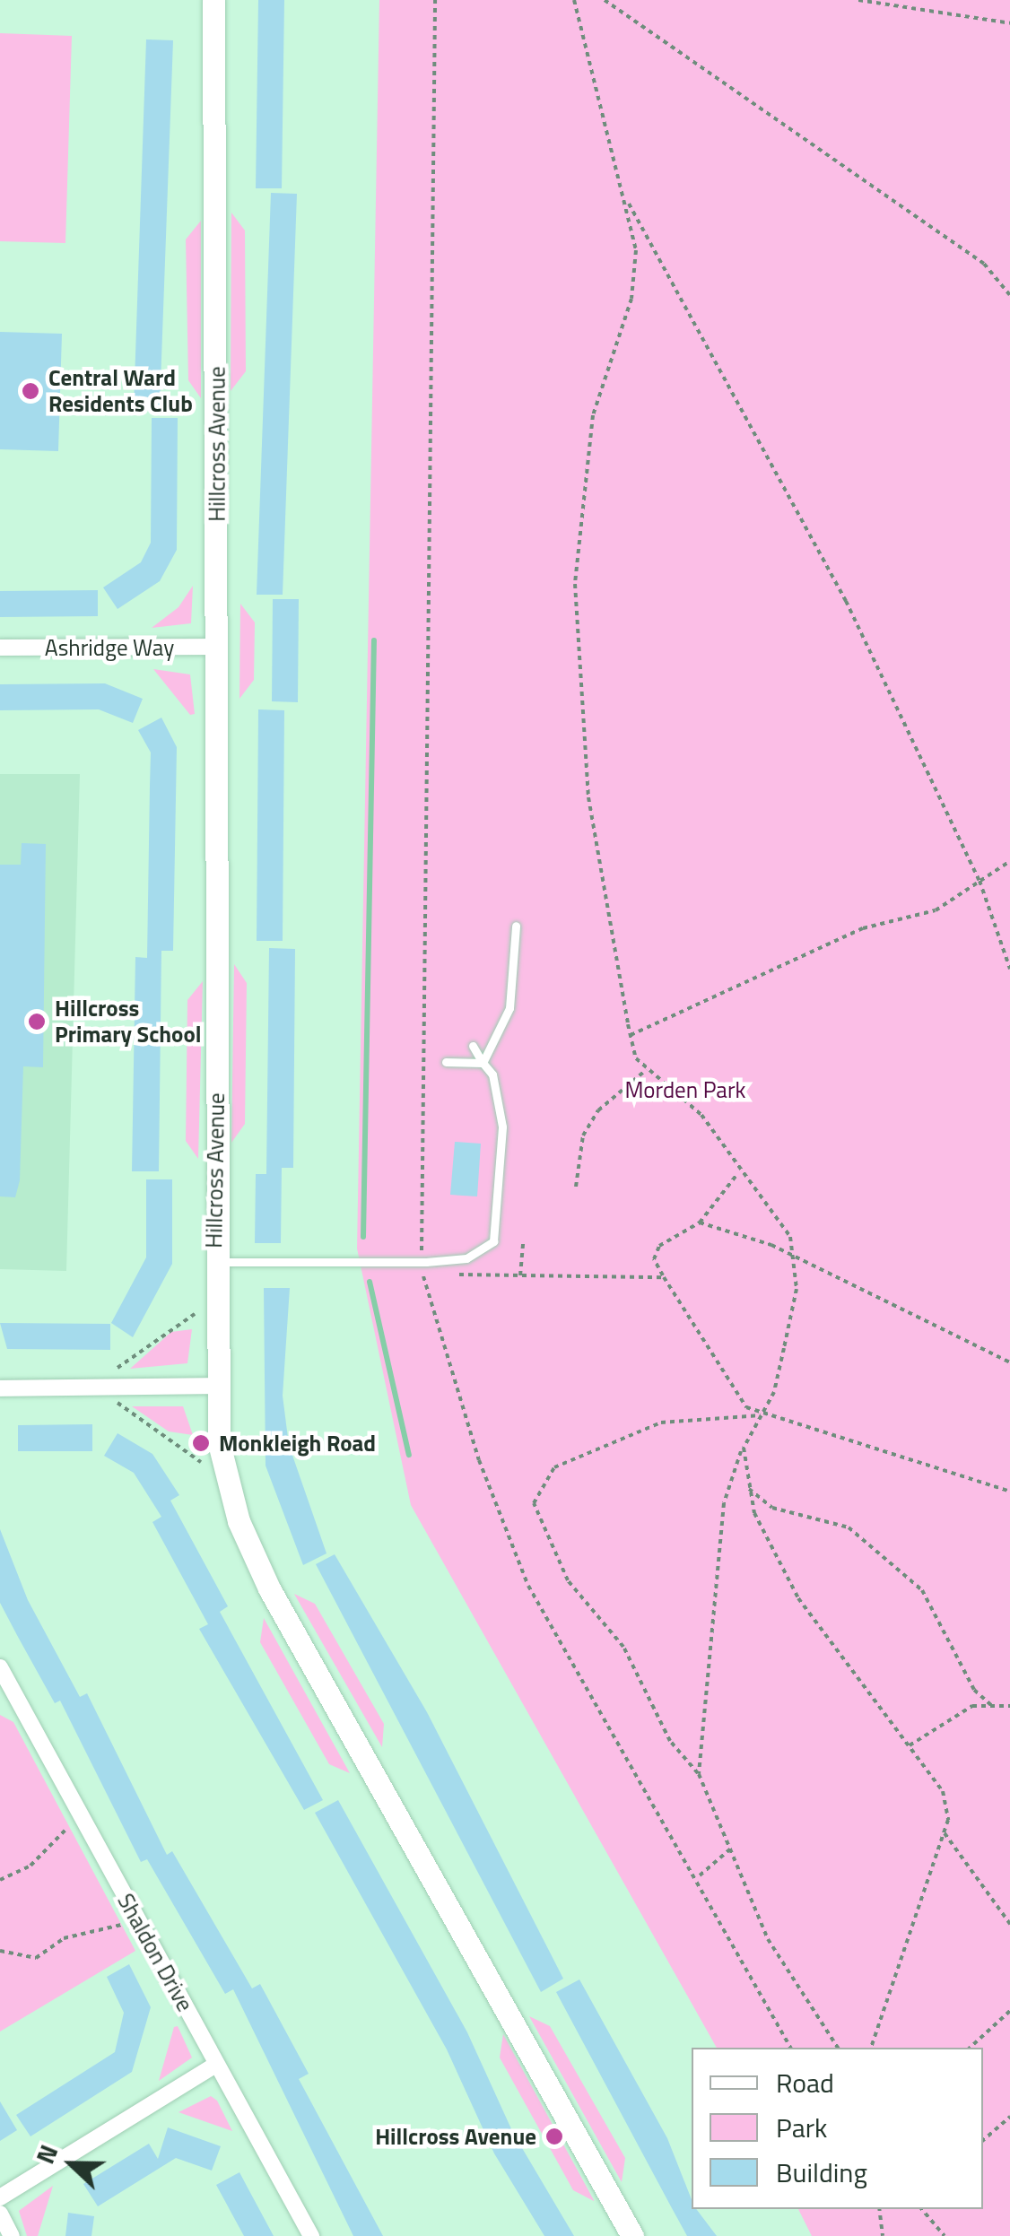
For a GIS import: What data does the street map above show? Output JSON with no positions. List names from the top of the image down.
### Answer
{
  "streets": {
    "street": ["Hillcross Avenue", "Ashridge Way", "Shaldon Drive"]
  },
  "crossings": [
    ["Hillcross Avenue", "Ashridge Way"]
  ],
  "parks": ["Morden Park"],
  "places": [
    "Central Ward Residents Club",
    "Hillcross Primary School",
    "Monkleigh Road",
    "Hillcross Avenue"
  ],
  "legend": ["Road", "Park", "Building"],
  "north": "left"
}
